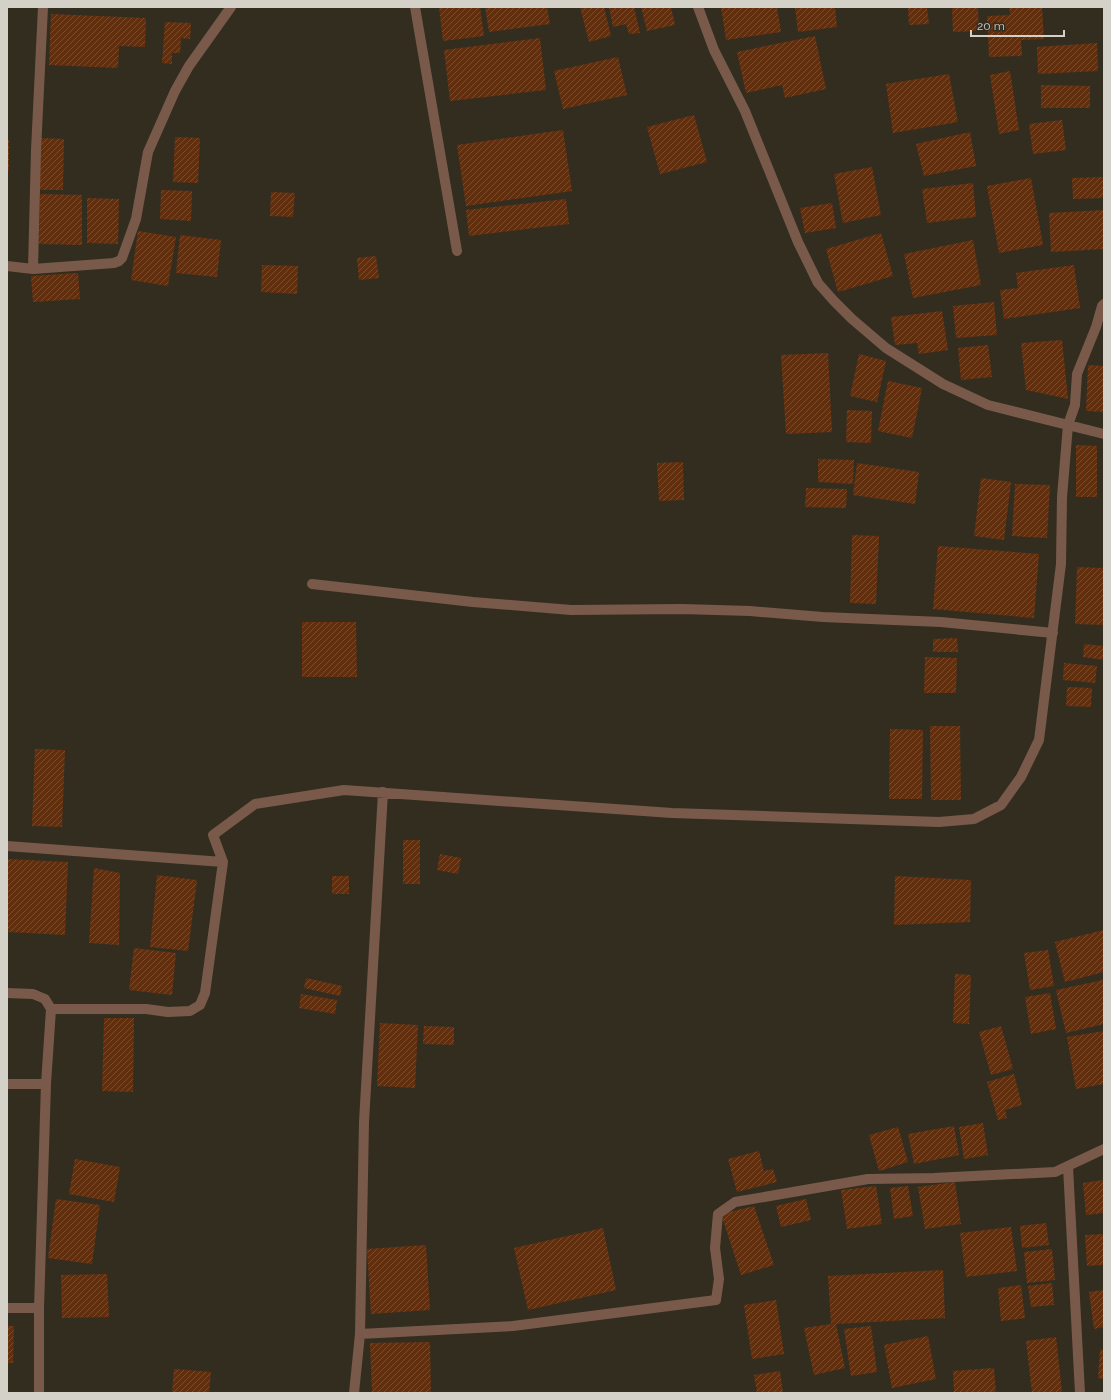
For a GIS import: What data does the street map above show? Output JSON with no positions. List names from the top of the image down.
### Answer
{
  "scale_bar": "20 m"
}
